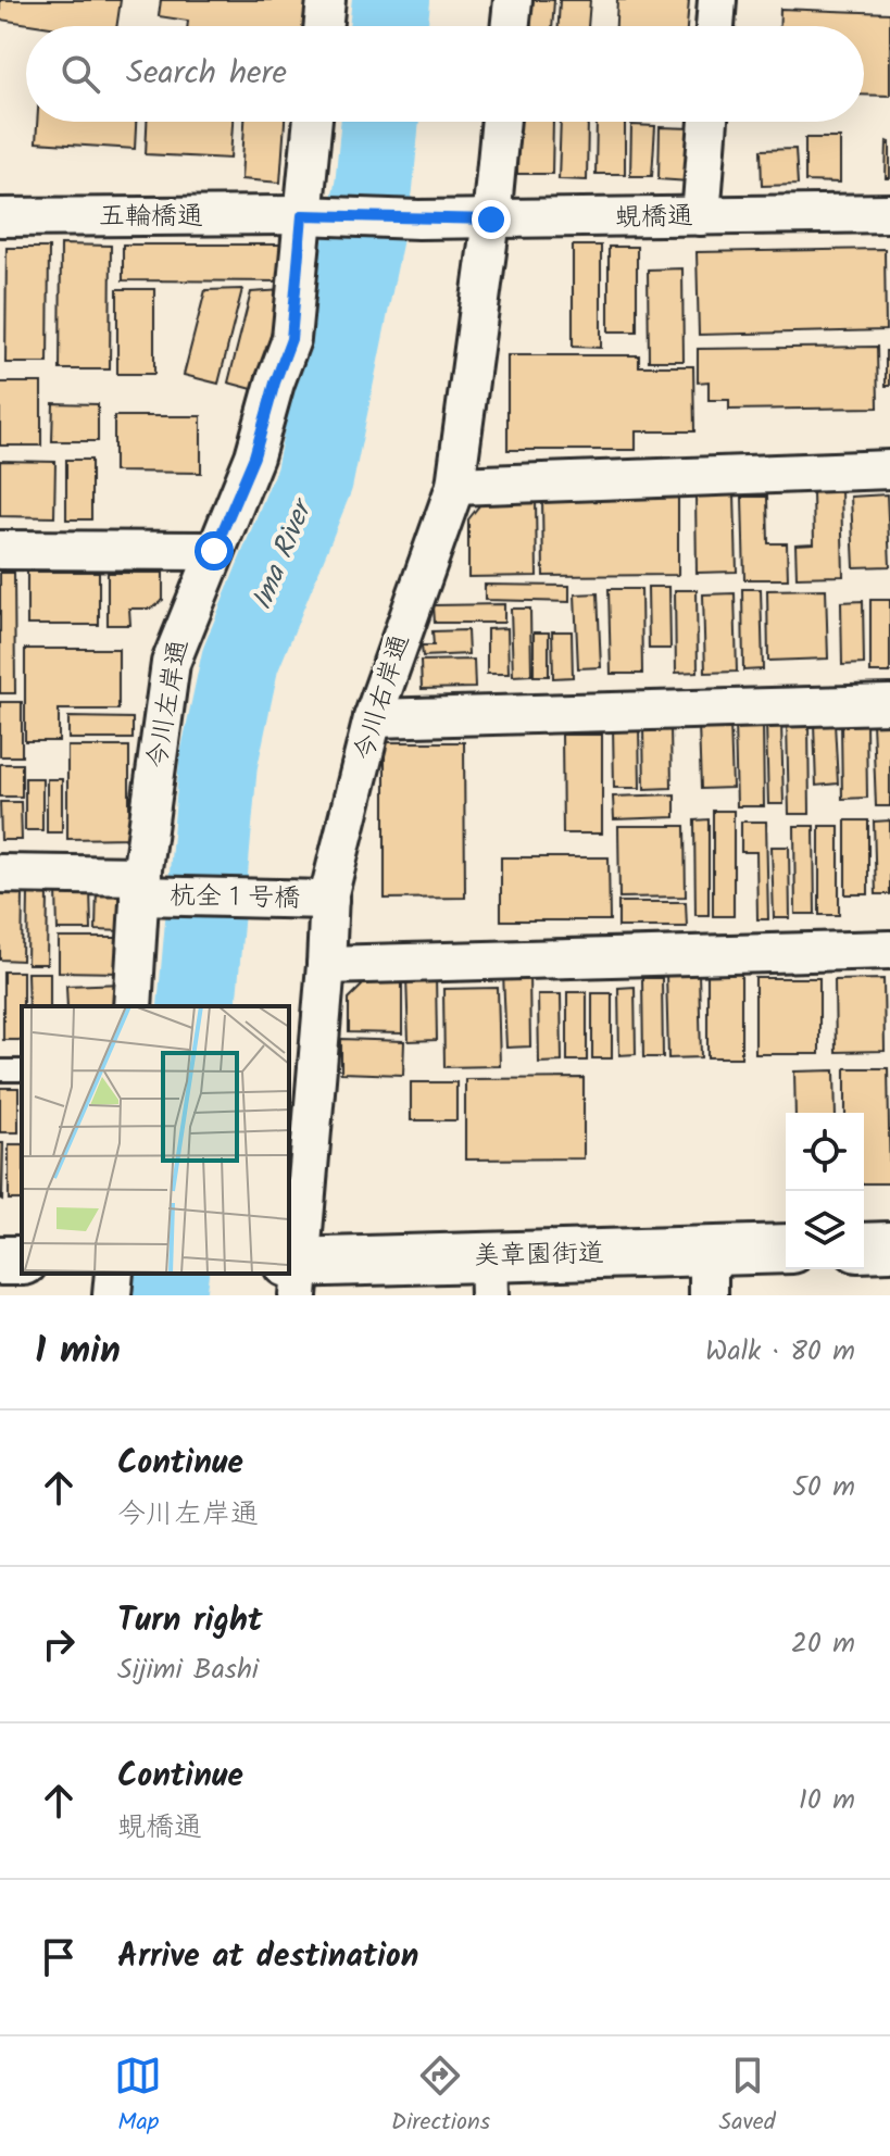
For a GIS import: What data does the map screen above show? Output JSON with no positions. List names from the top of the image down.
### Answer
{
  "streets": {
    "street": [
      "五輪橋通",
      "蜆橋通",
      "今川右岸通",
      "今川左岸通",
      "杭全１号橋",
      "美章園街道"
    ]
  },
  "crossings": [
    ["五輪橋通", "蜆橋通"],
    ["五輪橋通", "今川左岸通"],
    ["蜆橋通", "今川右岸通"],
    ["今川右岸通", "杭全１号橋"],
    ["今川右岸通", "美章園街道"],
    ["今川左岸通", "杭全１号橋"]
  ],
  "water": ["Ima River"],
  "page": {
    "search": "Search here",
    "heading": ["1 min", "Walk · 80 m"],
    "list": [
      ["Continue", "今川左岸通", "50 m"],
      ["Turn right", "Sijimi Bashi", "20 m"],
      ["Continue", "蜆橋通", "10 m"],
      "Arrive at destination"
    ],
    "nav": ["Map", "Directions", "Saved"]
  }
}
